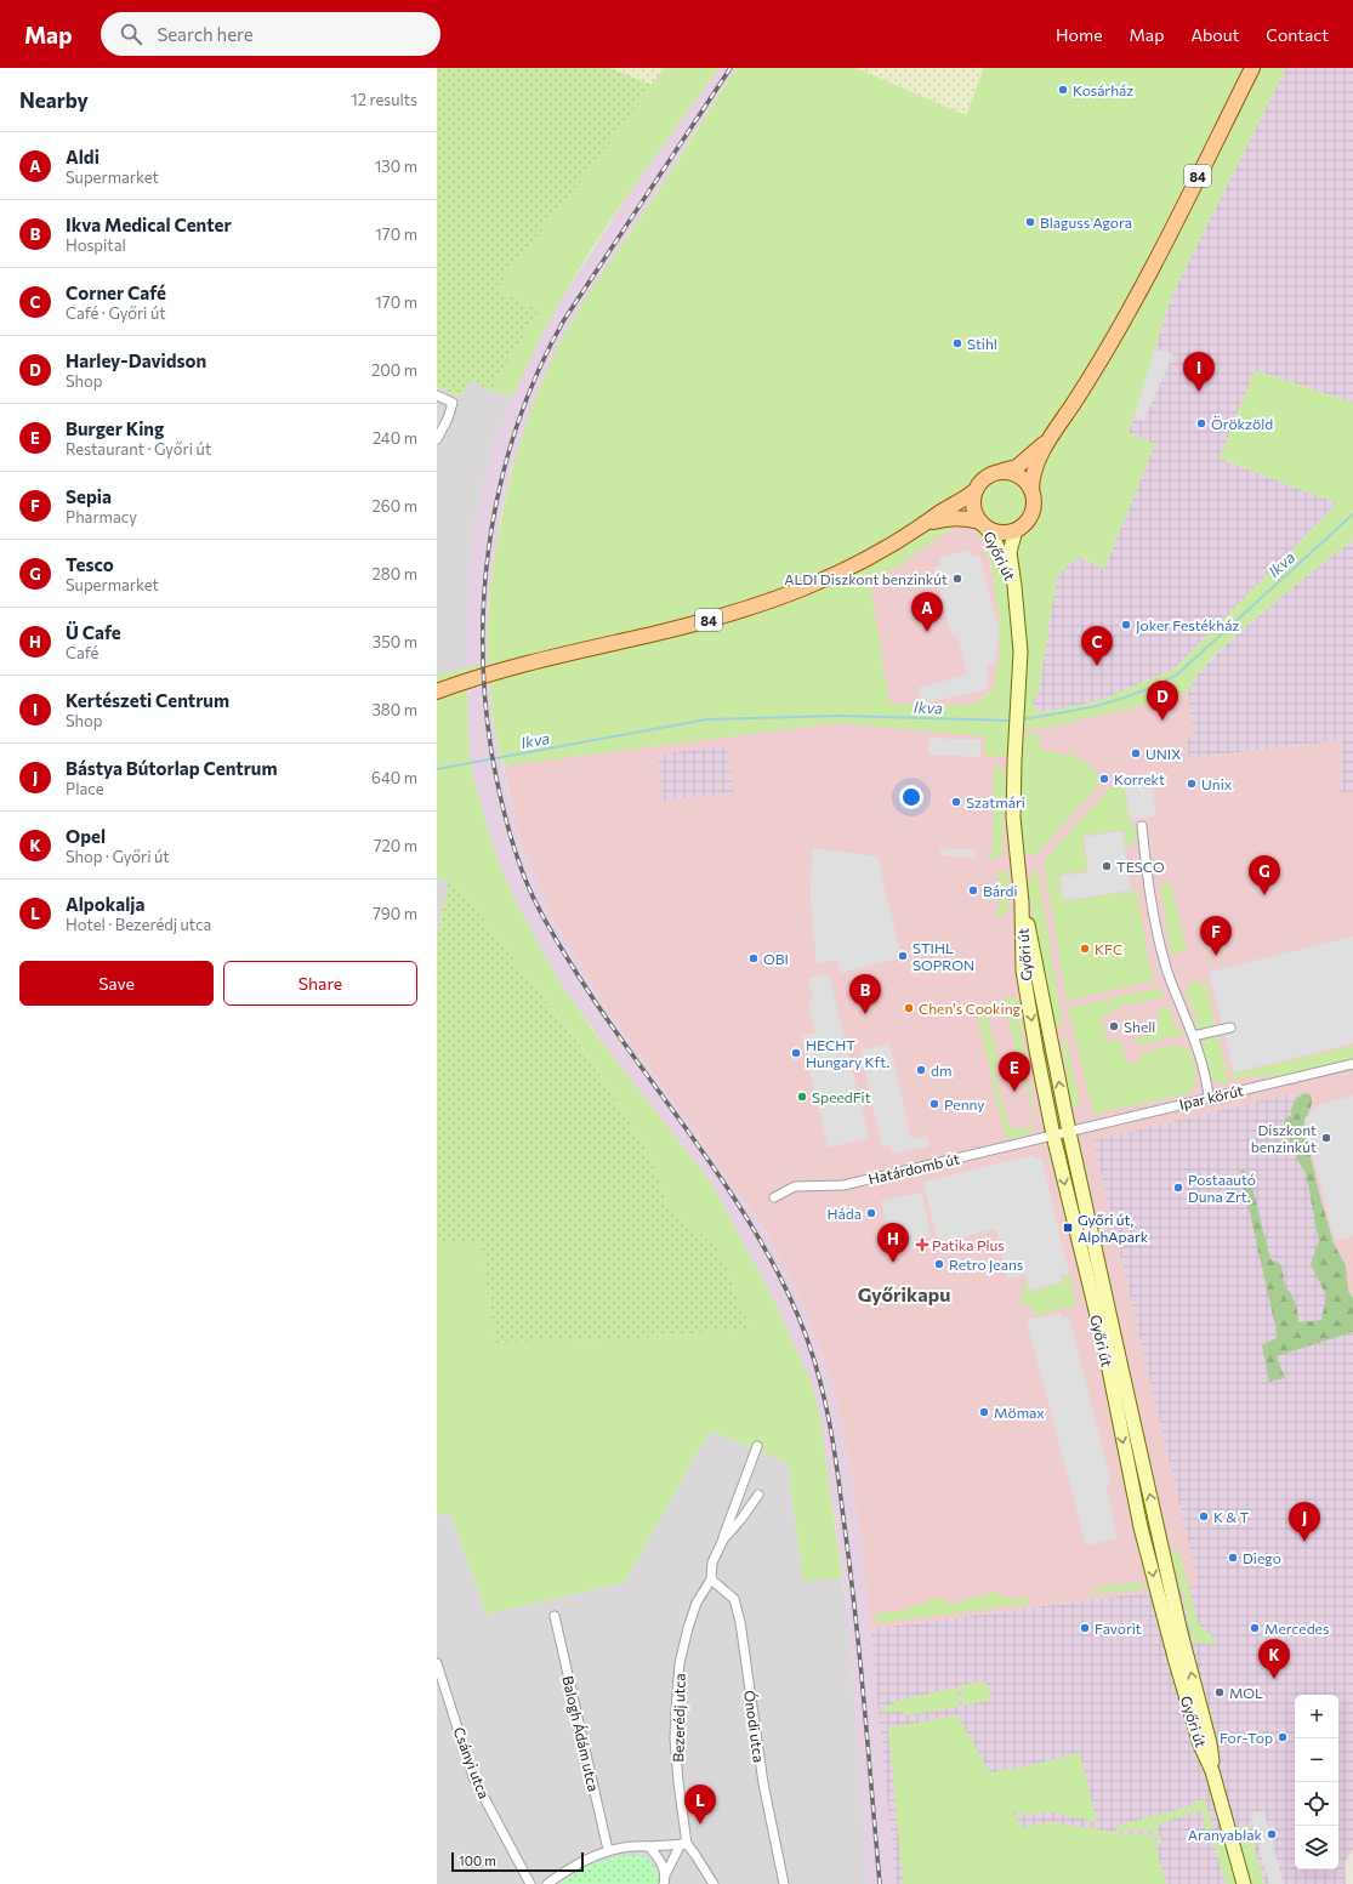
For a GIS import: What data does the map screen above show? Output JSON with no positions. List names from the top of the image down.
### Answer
{
  "streets": {
    "main road": ["84", "Győri út"],
    "street": [
      "Ipar körút",
      "Határdomb út",
      "Bezerédj utca",
      "Ónodi utca",
      "Balogh Ádám utca",
      "Csányi utca"
    ]
  },
  "crossings": [
    ["84", "Győri út"],
    ["Győri út", "Ipar körút"],
    ["Győri út", "Határdomb út"],
    ["Ipar körút", "Határdomb út"],
    ["Bezerédj utca", "Ónodi utca"]
  ],
  "districts": ["Győrikapu"],
  "water": ["Ikva"],
  "places": {
    "other": [
      "Kosárház",
      "Blaguss Agora",
      "Stihl",
      "Örökzöld",
      "ALDI Diszkont benzinkút",
      "Joker Festékház",
      "UNIX",
      "Korrekt",
      "Unix",
      "Szatmári",
      "TESCO",
      "Bárdi",
      "KFC",
      "STIHL SOPRON",
      "OBI",
      "Chen's Cooking",
      "Shell",
      "HECHT Hungary Kft.",
      "dm",
      "SpeedFit",
      "Penny",
      "Diszkont benzinkút",
      "Postaautó Duna Zrt.",
      "Háda",
      "Retro Jeans",
      "Mömax",
      "K & T",
      "Diego",
      "Favorit",
      "Mercedes",
      "MOL",
      "For-Top",
      "Aranyablak"
    ],
    "transit": ["Győri út, AlphApark"],
    "health": ["Patika Plus"]
  },
  "scale_bar": "100 m",
  "page": {
    "header": "Map",
    "search": "Search here",
    "nav": [
      "Home",
      "Map",
      "About",
      "Contact"
    ],
    "heading": ["Nearby", "12 results"],
    "list": [
      {
        "mark": "A",
        "name": "Aldi",
        "note": "Supermarket",
        "value": "130 m"
      },
      {
        "mark": "B",
        "name": "Ikva Medical Center",
        "note": "Hospital",
        "value": "170 m"
      },
      {
        "mark": "C",
        "name": "Corner Café",
        "note": "Café · Győri út",
        "value": "170 m"
      },
      {
        "mark": "D",
        "name": "Harley-Davidson",
        "note": "Shop",
        "value": "200 m"
      },
      {
        "mark": "E",
        "name": "Burger King",
        "note": "Restaurant · Győri út",
        "value": "240 m"
      },
      {
        "mark": "F",
        "name": "Sepia",
        "note": "Pharmacy",
        "value": "260 m"
      },
      {
        "mark": "G",
        "name": "Tesco",
        "note": "Supermarket",
        "value": "280 m"
      },
      {
        "mark": "H",
        "name": "Ü Cafe",
        "note": "Café",
        "value": "350 m"
      },
      {
        "mark": "I",
        "name": "Kertészeti Centrum",
        "note": "Shop",
        "value": "380 m"
      },
      {
        "mark": "J",
        "name": "Bástya Bútorlap Centrum",
        "note": "Place",
        "value": "640 m"
      },
      {
        "mark": "K",
        "name": "Opel",
        "note": "Shop · Győri út",
        "value": "720 m"
      },
      {
        "mark": "L",
        "name": "Alpokalja",
        "note": "Hotel · Bezerédj utca",
        "value": "790 m"
      }
    ],
    "pins": [
      "I",
      "A",
      "C",
      "D",
      "G",
      "F",
      "B",
      "E",
      "H",
      "J",
      "K",
      "L"
    ],
    "buttons": ["Save", "Share"],
    "map_buttons": ["+", "−"],
    "scale": "100 m"
  }
}
